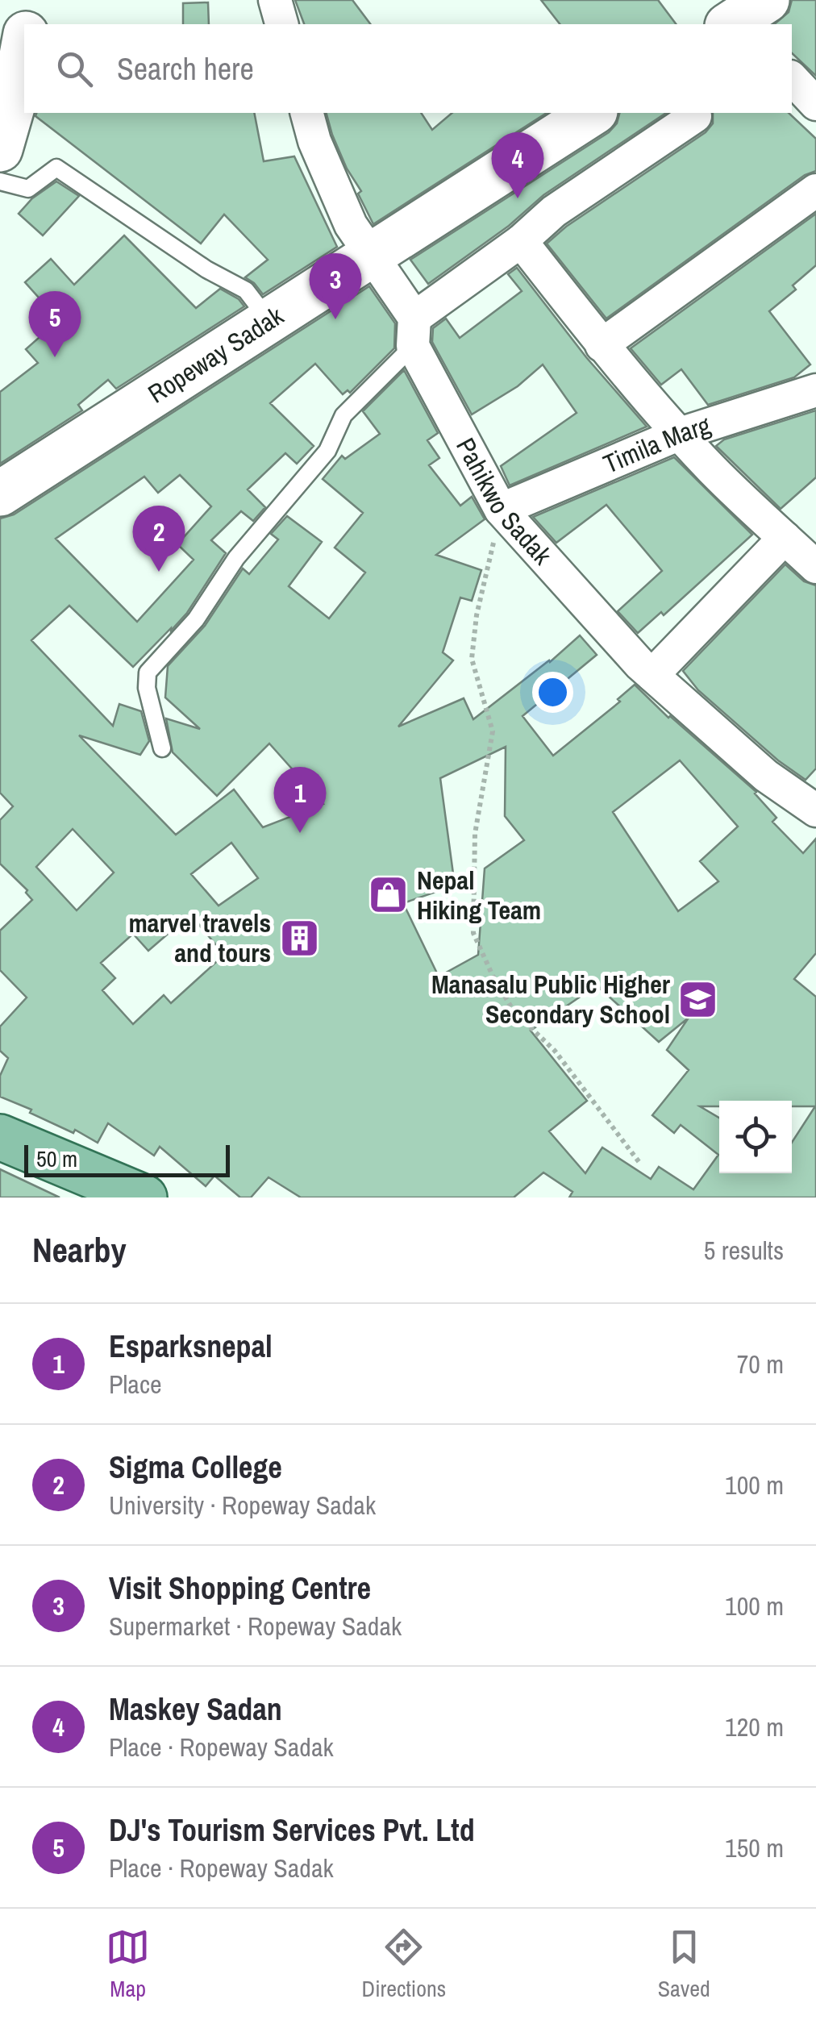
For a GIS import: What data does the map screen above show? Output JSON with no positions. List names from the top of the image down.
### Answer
{
  "streets": {
    "main road": ["Ropeway Sadak"],
    "street": ["Timila Marg", "Pahikwo Sadak"]
  },
  "crossings": [
    ["Ropeway Sadak", "Pahikwo Sadak"],
    ["Timila Marg", "Pahikwo Sadak"]
  ],
  "places": {
    "shop": ["Nepal Hiking Team"],
    "building": ["marvel travels and tours"],
    "school or university": ["Manasalu Public Higher Secondary School"]
  },
  "scale_bar": "50 m",
  "page": {
    "search": "Search here",
    "pins": [
      "4",
      "3",
      "5",
      "2",
      "1"
    ],
    "scale": "50 m",
    "heading": ["Nearby", "5 results"],
    "list": [
      {
        "mark": "1",
        "name": "Esparksnepal",
        "note": "Place",
        "value": "70 m"
      },
      {
        "mark": "2",
        "name": "Sigma College",
        "note": "University · Ropeway Sadak",
        "value": "100 m"
      },
      {
        "mark": "3",
        "name": "Visit Shopping Centre",
        "note": "Supermarket · Ropeway Sadak",
        "value": "100 m"
      },
      {
        "mark": "4",
        "name": "Maskey Sadan",
        "note": "Place · Ropeway Sadak",
        "value": "120 m"
      },
      {
        "mark": "5",
        "name": "DJ's Tourism Services Pvt. Ltd",
        "note": "Place · Ropeway Sadak",
        "value": "150 m"
      }
    ],
    "nav": ["Map", "Directions", "Saved"]
  }
}
